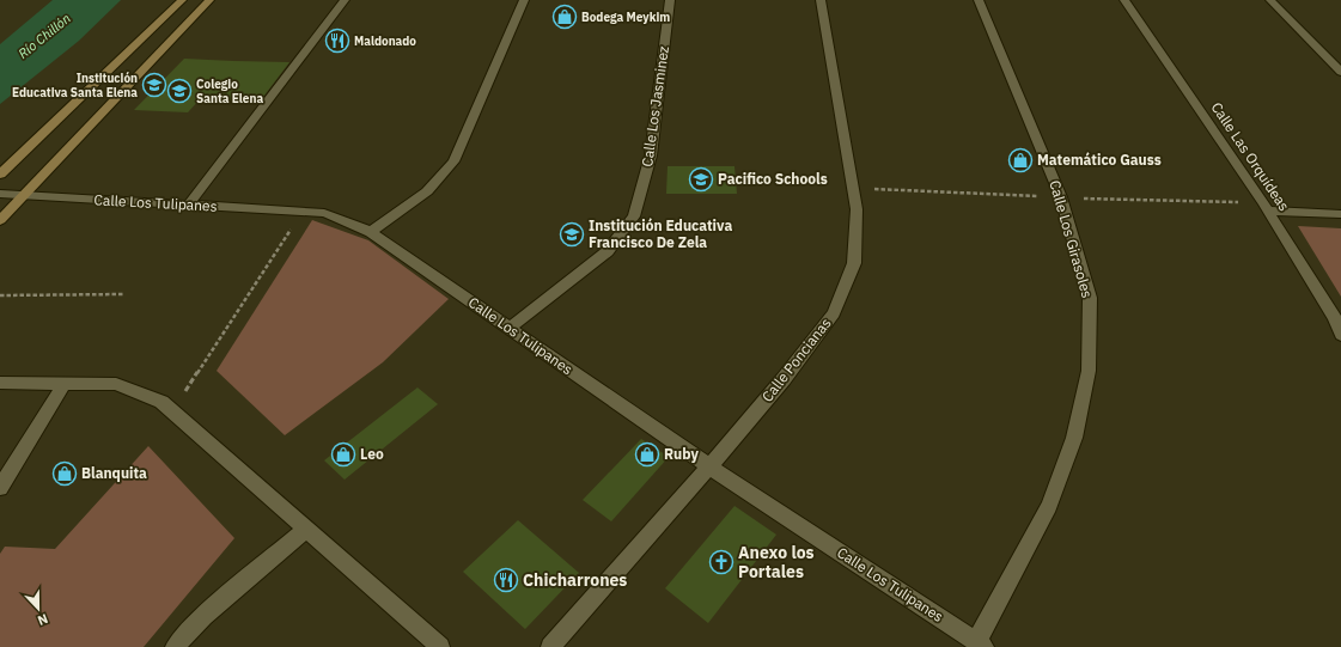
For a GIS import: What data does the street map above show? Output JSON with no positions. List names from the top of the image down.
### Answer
{
  "streets": {
    "street": [
      "Calle Los Jasminez",
      "Calle Las Orquídeas",
      "Calle Los Tulipanes",
      "Calle Los Girasoles",
      "Calle Poncianas"
    ]
  },
  "crossings": [
    ["Calle Los Jasminez", "Calle Los Tulipanes"],
    ["Calle Los Tulipanes", "Calle Los Girasoles"],
    ["Calle Los Tulipanes", "Calle Poncianas"]
  ],
  "water": ["Río Chillón"],
  "places": {
    "shop": [
      "Bodega Meykim",
      "Matemático Gauss",
      "Leo",
      "Ruby",
      "Blanquita"
    ],
    "restaurant": ["Maldonado", "Chicharrones"],
    "school or university": [
      "Institución Educativa Santa Elena",
      "Colegio Santa Elena",
      "Pacifico Schools",
      "Institución Educativa Francisco De Zela"
    ],
    "church": ["Anexo los Portales"]
  },
  "north": "bottom"
}
